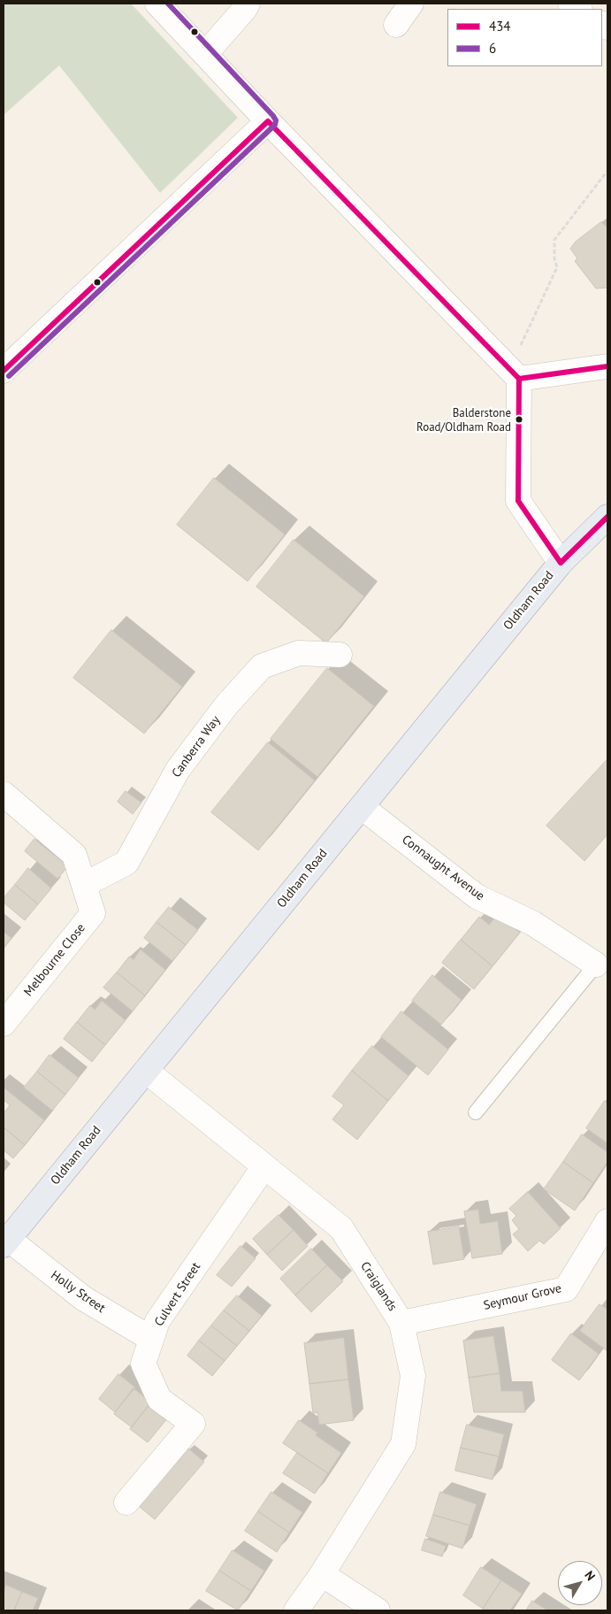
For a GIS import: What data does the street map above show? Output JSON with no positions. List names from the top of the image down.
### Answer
{
  "streets": {
    "main road": ["Oldham Road"],
    "street": [
      "Canberra Way",
      "Connaught Avenue",
      "Melbourne Close",
      "Craiglands",
      "Holly Street",
      "Culvert Street",
      "Seymour Grove"
    ]
  },
  "crossings": [
    ["Oldham Road", "Connaught Avenue"],
    ["Oldham Road", "Craiglands"],
    ["Oldham Road", "Holly Street"],
    ["Canberra Way", "Melbourne Close"],
    ["Craiglands", "Culvert Street"],
    ["Craiglands", "Seymour Grove"],
    ["Holly Street", "Culvert Street"]
  ],
  "places": ["Balderstone Road/Oldham Road"],
  "lines": ["transit line 6", "transit line 434"],
  "legend": ["434", "6"],
  "north": "top right"
}
